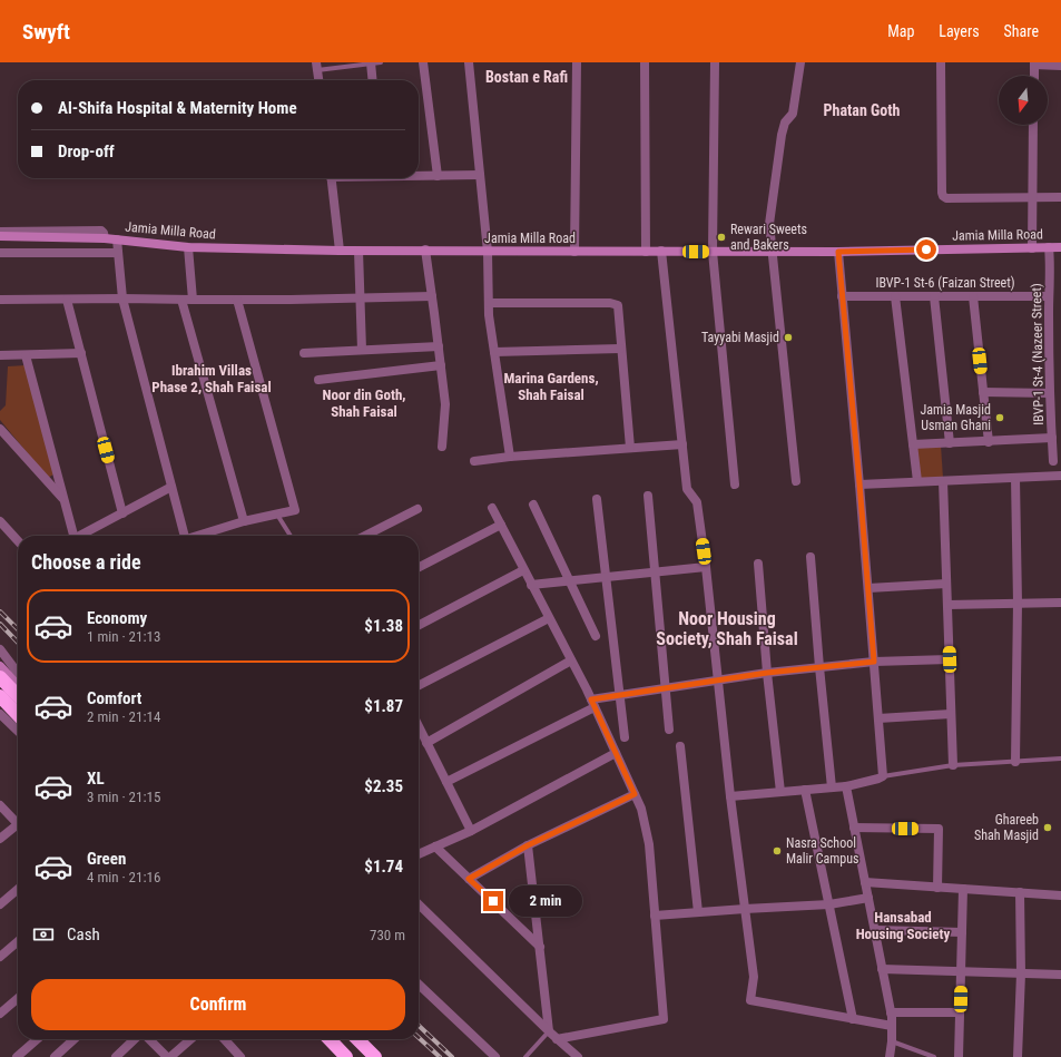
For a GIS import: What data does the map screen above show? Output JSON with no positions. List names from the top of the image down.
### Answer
{
  "streets": {
    "main road": ["Jamia Milla Road"],
    "street": ["IBVP-1 St-6 (Faizan Street)", "IBVP-1 St-4 (Nazeer Street)"]
  },
  "crossings": [
    ["Jamia Milla Road", "IBVP-1 St-4 (Nazeer Street)"],
    ["IBVP-1 St-6 (Faizan Street)", "IBVP-1 St-4 (Nazeer Street)"]
  ],
  "districts": [
    "Bostan e Rafi",
    "Phatan Goth",
    "Ibrahim Villas Phase 2, Shah Faisal",
    "Marina Gardens, Shah Faisal",
    "Noor din Goth, Shah Faisal",
    "Noor Housing Society, Shah Faisal",
    "Hansabad Housing Society"
  ],
  "places": [
    "Rewari Sweets and Bakers",
    "Tayyabi Masjid",
    "Jamia Masjid Usman Ghani",
    "Ghareeb Shah Masjid",
    "Nasra School Malir Campus"
  ],
  "north": "bottom",
  "page": {
    "header": "Swyft",
    "nav": ["Map", "Layers", "Share"],
    "banner": ["Al-Shifa Hospital & Maternity Home", "Drop-off"],
    "heading": "Choose a ride",
    "list": [
      {
        "name": "Economy",
        "note": "1 min · 21:13",
        "value": "$1.38"
      },
      {
        "name": "Comfort",
        "note": "2 min · 21:14",
        "value": "$1.87"
      },
      {
        "name": "XL",
        "note": "3 min · 21:15",
        "value": "$2.35"
      },
      {
        "name": "Green",
        "note": "4 min · 21:16",
        "value": "$1.74"
      }
    ],
    "bubble": "2 min",
    "pay": ["Cash", "730 m"],
    "buttons": "Confirm"
  }
}
